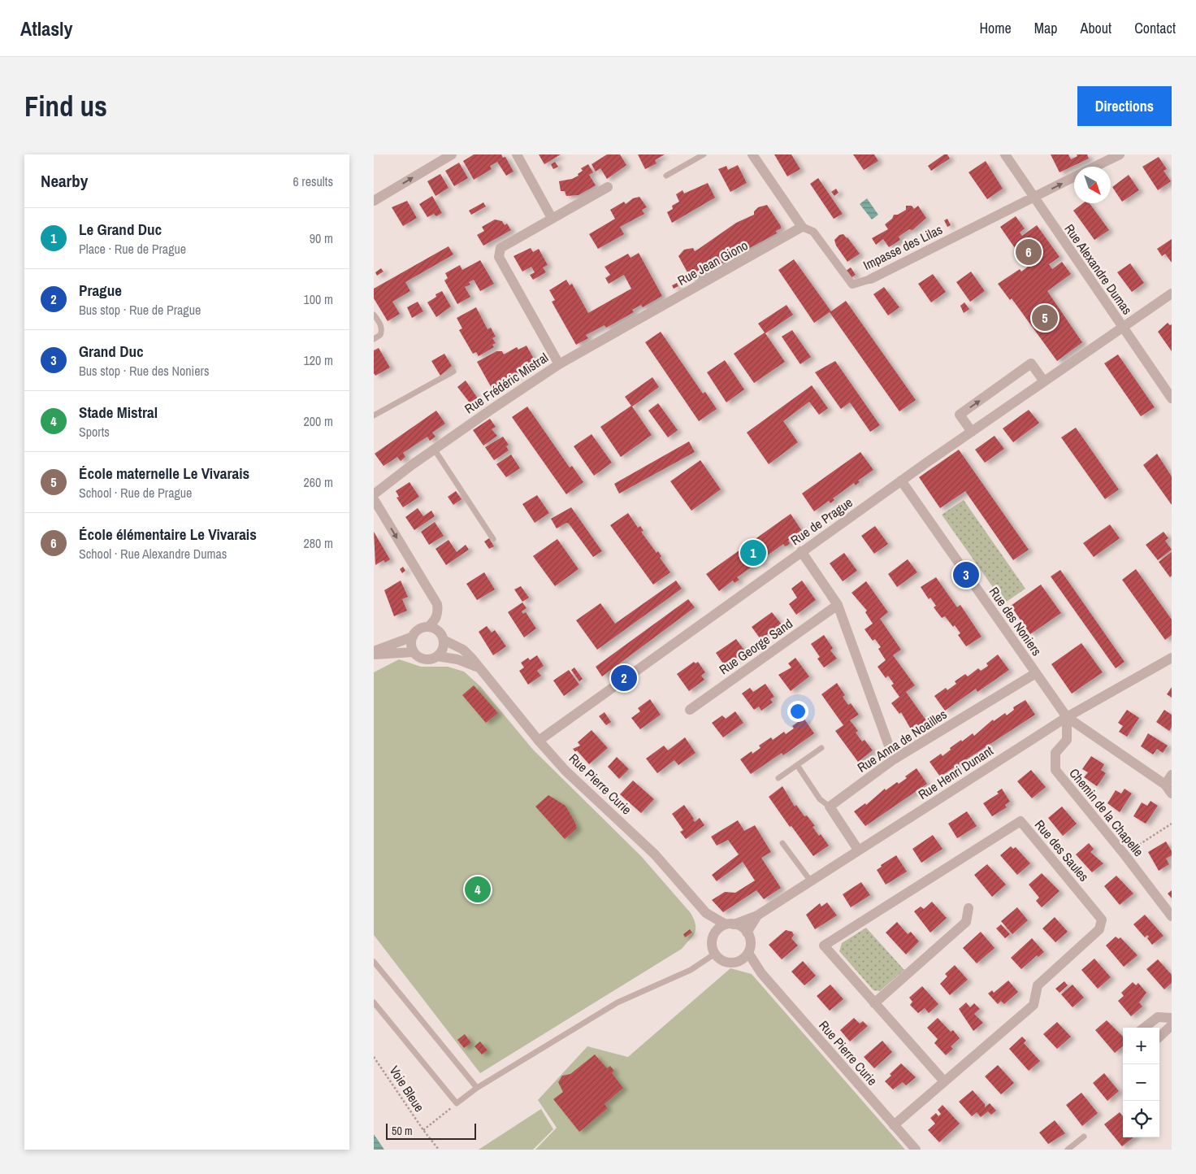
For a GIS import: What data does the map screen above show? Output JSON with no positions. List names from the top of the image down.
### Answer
{
  "streets": {
    "street": [
      "Impasse des Lilas",
      "Rue Jean Giono",
      "Rue Alexandre Dumas",
      "Rue Frédéric Mistral",
      "Rue de Prague",
      "Rue des Noniers",
      "Rue George Sand",
      "Rue Anna de Noailles",
      "Rue Henri Dunant",
      "Rue Pierre Curie",
      "Chemin de la Chapelle",
      "Rue des Saules"
    ],
    "path": ["Voie Bleue"]
  },
  "crossings": [
    ["Impasse des Lilas", "Rue Jean Giono"],
    ["Impasse des Lilas", "Rue Alexandre Dumas"],
    ["Rue Jean Giono", "Rue Frédéric Mistral"],
    ["Rue Alexandre Dumas", "Rue de Prague"],
    ["Rue de Prague", "Rue des Noniers"],
    ["Rue de Prague", "Rue Pierre Curie"],
    ["Rue des Noniers", "Rue Anna de Noailles"],
    ["Rue des Noniers", "Rue Henri Dunant"],
    ["Rue des Noniers", "Chemin de la Chapelle"],
    ["Rue Henri Dunant", "Rue Pierre Curie"],
    ["Rue Henri Dunant", "Chemin de la Chapelle"],
    ["Rue Pierre Curie", "Rue des Saules"]
  ],
  "scale_bar": "50 m",
  "north": "bottom right",
  "page": {
    "header": "Atlasly",
    "nav": [
      "Home",
      "Map",
      "About",
      "Contact"
    ],
    "buttons": "Directions",
    "title": "Find us",
    "heading": ["Nearby", "6 results"],
    "list": [
      {
        "mark": "1",
        "name": "Le Grand Duc",
        "note": "Place · Rue de Prague",
        "value": "90 m"
      },
      {
        "mark": "2",
        "name": "Prague",
        "note": "Bus stop · Rue de Prague",
        "value": "100 m"
      },
      {
        "mark": "3",
        "name": "Grand Duc",
        "note": "Bus stop · Rue des Noniers",
        "value": "120 m"
      },
      {
        "mark": "4",
        "name": "Stade Mistral",
        "note": "Sports",
        "value": "200 m"
      },
      {
        "mark": "5",
        "name": "École maternelle Le Vivarais",
        "note": "School · Rue de Prague",
        "value": "260 m"
      },
      {
        "mark": "6",
        "name": "École élémentaire Le Vivarais",
        "note": "School · Rue Alexandre Dumas",
        "value": "280 m"
      }
    ],
    "pins": [
      "6",
      "5",
      "1",
      "3",
      "2",
      "4"
    ],
    "map_buttons": ["+", "−"],
    "scale": "50 m"
  }
}
